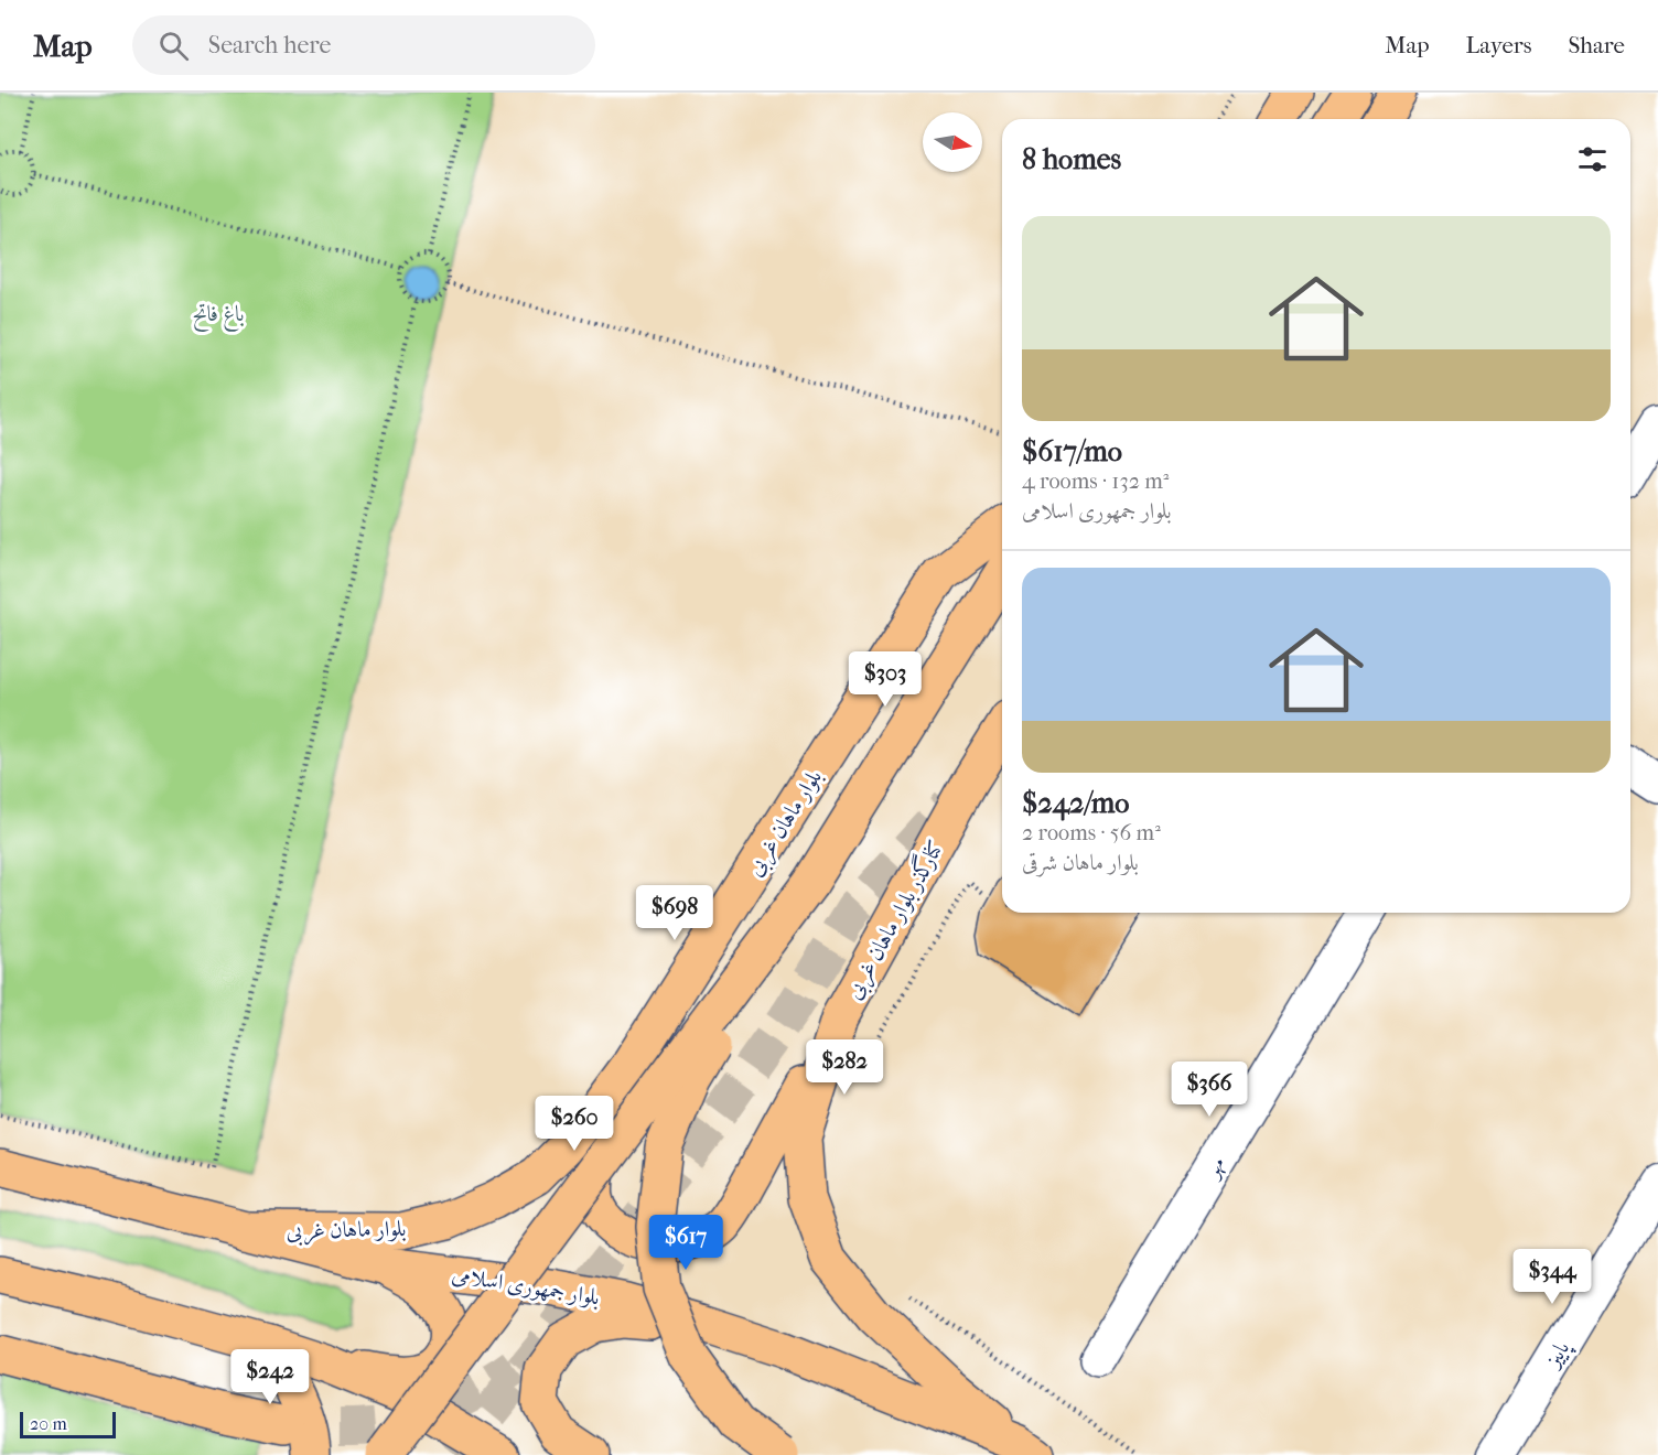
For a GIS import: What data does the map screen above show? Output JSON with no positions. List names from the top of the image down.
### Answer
{
  "streets": {
    "main road": ["بلوار ماهان غربی", "کنارگذر بلوار ماهان غربی", "بلوار جمهوری اسلامی"],
    "street": ["مهر", "پاییز"]
  },
  "crossings": [
    ["بلوار ماهان غربی", "بلوار جمهوری اسلامی"],
    ["کنارگذر بلوار ماهان غربی", "بلوار جمهوری اسلامی"]
  ],
  "parks": ["باغ فاتح"],
  "scale_bar": "20 m",
  "north": "right",
  "page": {
    "header": "Map",
    "search": "Search here",
    "nav": ["Map", "Layers", "Share"],
    "heading": "8 homes",
    "list": [
      {
        "name": "$617/mo",
        "note": "4 rooms · 132 m² · بلوار جمهوری اسلامی"
      },
      {
        "name": "$242/mo",
        "note": "2 rooms · 56 m² · بلوار ماهان شرقی"
      }
    ],
    "price": [
      "$303",
      "$698",
      "$282",
      "$366",
      "$260",
      "$617",
      "$344",
      "$242"
    ],
    "scale": "20 m"
  }
}
